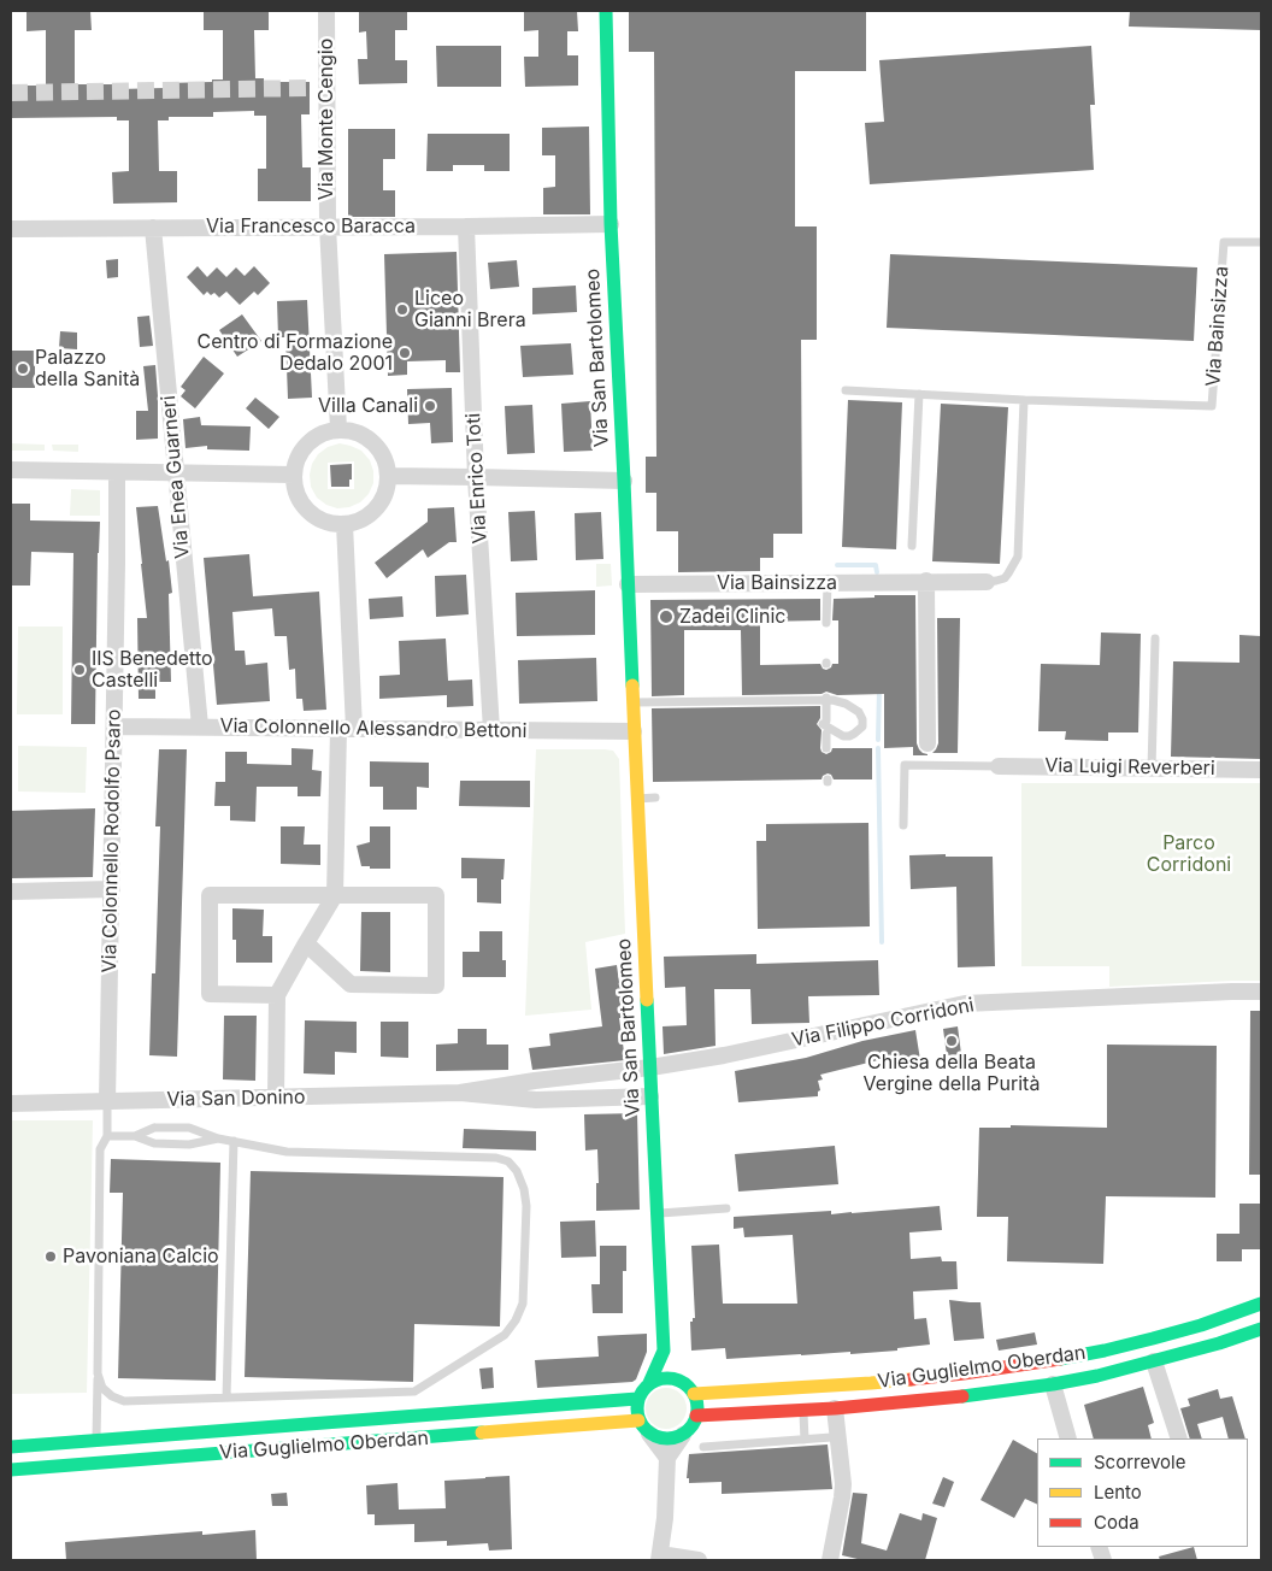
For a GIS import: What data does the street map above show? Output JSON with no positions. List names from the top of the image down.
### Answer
{
  "streets": {
    "main road": ["Via San Bartolomeo", "Via Guglielmo Oberdan"],
    "street": [
      "Via Monte Cengio",
      "Via Francesco Baracca",
      "Via Bainsizza",
      "Via Enea Guarneri",
      "Via Enrico Toti",
      "Via Colonnello Alessandro Bettoni",
      "Via Luigi Reverberi",
      "Via Colonnello Rodolfo Psaro",
      "Via Filippo Corridoni",
      "Via San Donino"
    ]
  },
  "crossings": [
    ["Via Monte Cengio", "Via Francesco Baracca"],
    ["Via Francesco Baracca", "Via San Bartolomeo"],
    ["Via Francesco Baracca", "Via Enea Guarneri"],
    ["Via Francesco Baracca", "Via Enrico Toti"],
    ["Via Bainsizza", "Via San Bartolomeo"],
    ["Via San Bartolomeo", "Via Colonnello Alessandro Bettoni"],
    ["Via San Bartolomeo", "Via Filippo Corridoni"],
    ["Via San Bartolomeo", "Via San Donino"],
    ["Via San Bartolomeo", "Via Guglielmo Oberdan"],
    ["Via Enea Guarneri", "Via Colonnello Alessandro Bettoni"],
    ["Via Enrico Toti", "Via Colonnello Alessandro Bettoni"],
    ["Via Colonnello Alessandro Bettoni", "Via Colonnello Rodolfo Psaro"],
    ["Via Colonnello Rodolfo Psaro", "Via San Donino"],
    ["Via Filippo Corridoni", "Via San Donino"]
  ],
  "parks": ["Parco Corridoni"],
  "places": [
    "Liceo Gianni Brera",
    "Centro di Formazione Dedalo 2001",
    "Palazzo della Sanità",
    "Villa Canali",
    "Zadei Clinic",
    "IIS Benedetto Castelli",
    "Chiesa della Beata Vergine della Purità",
    "Pavoniana Calcio"
  ],
  "legend": ["Scorrevole", "Lento", "Coda"]
}
